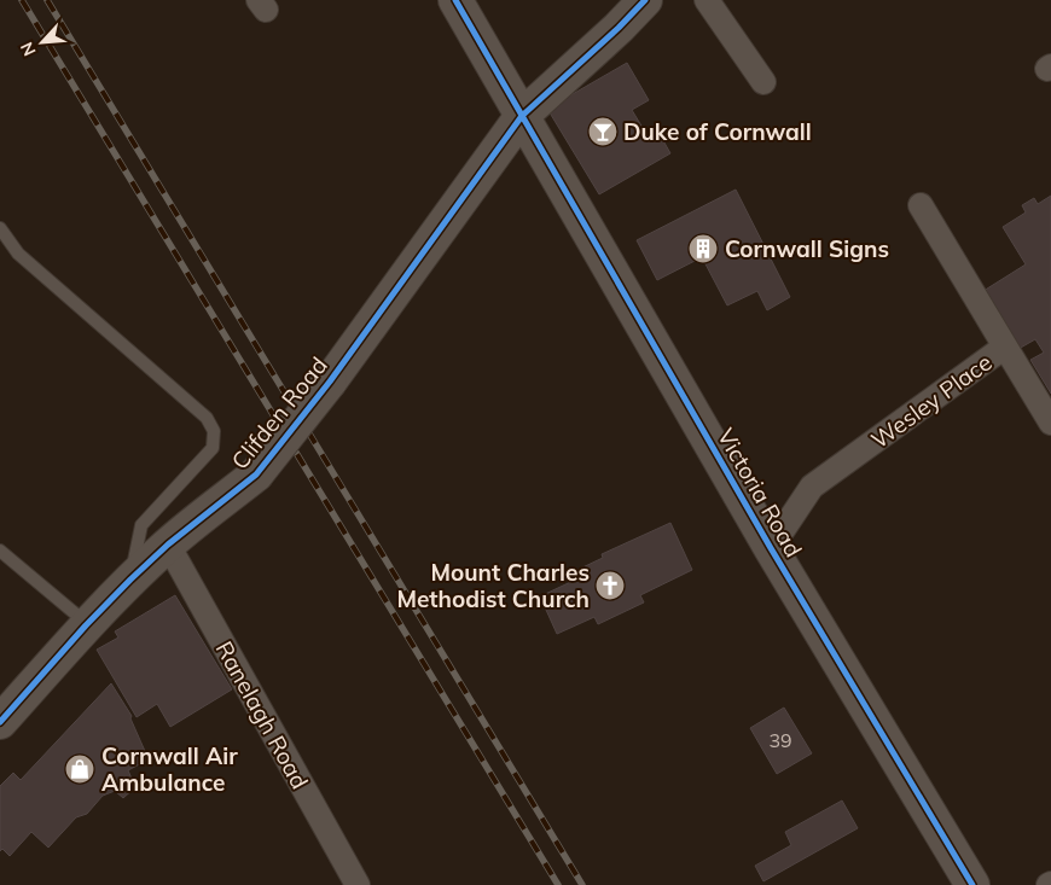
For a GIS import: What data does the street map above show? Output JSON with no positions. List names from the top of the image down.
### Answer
{
  "streets": {
    "street": [
      "Wesley Place",
      "Clifden Road",
      "Victoria Road",
      "Ranelagh Road"
    ]
  },
  "crossings": [
    ["Wesley Place", "Victoria Road"],
    ["Clifden Road", "Victoria Road"],
    ["Clifden Road", "Ranelagh Road"]
  ],
  "places": {
    "bar": ["Duke of Cornwall"],
    "building": ["Cornwall Signs"],
    "church": ["Mount Charles Methodist Church"],
    "shop": ["Cornwall Air Ambulance"]
  },
  "house_numbers": ["39"],
  "north": "bottom left"
}
